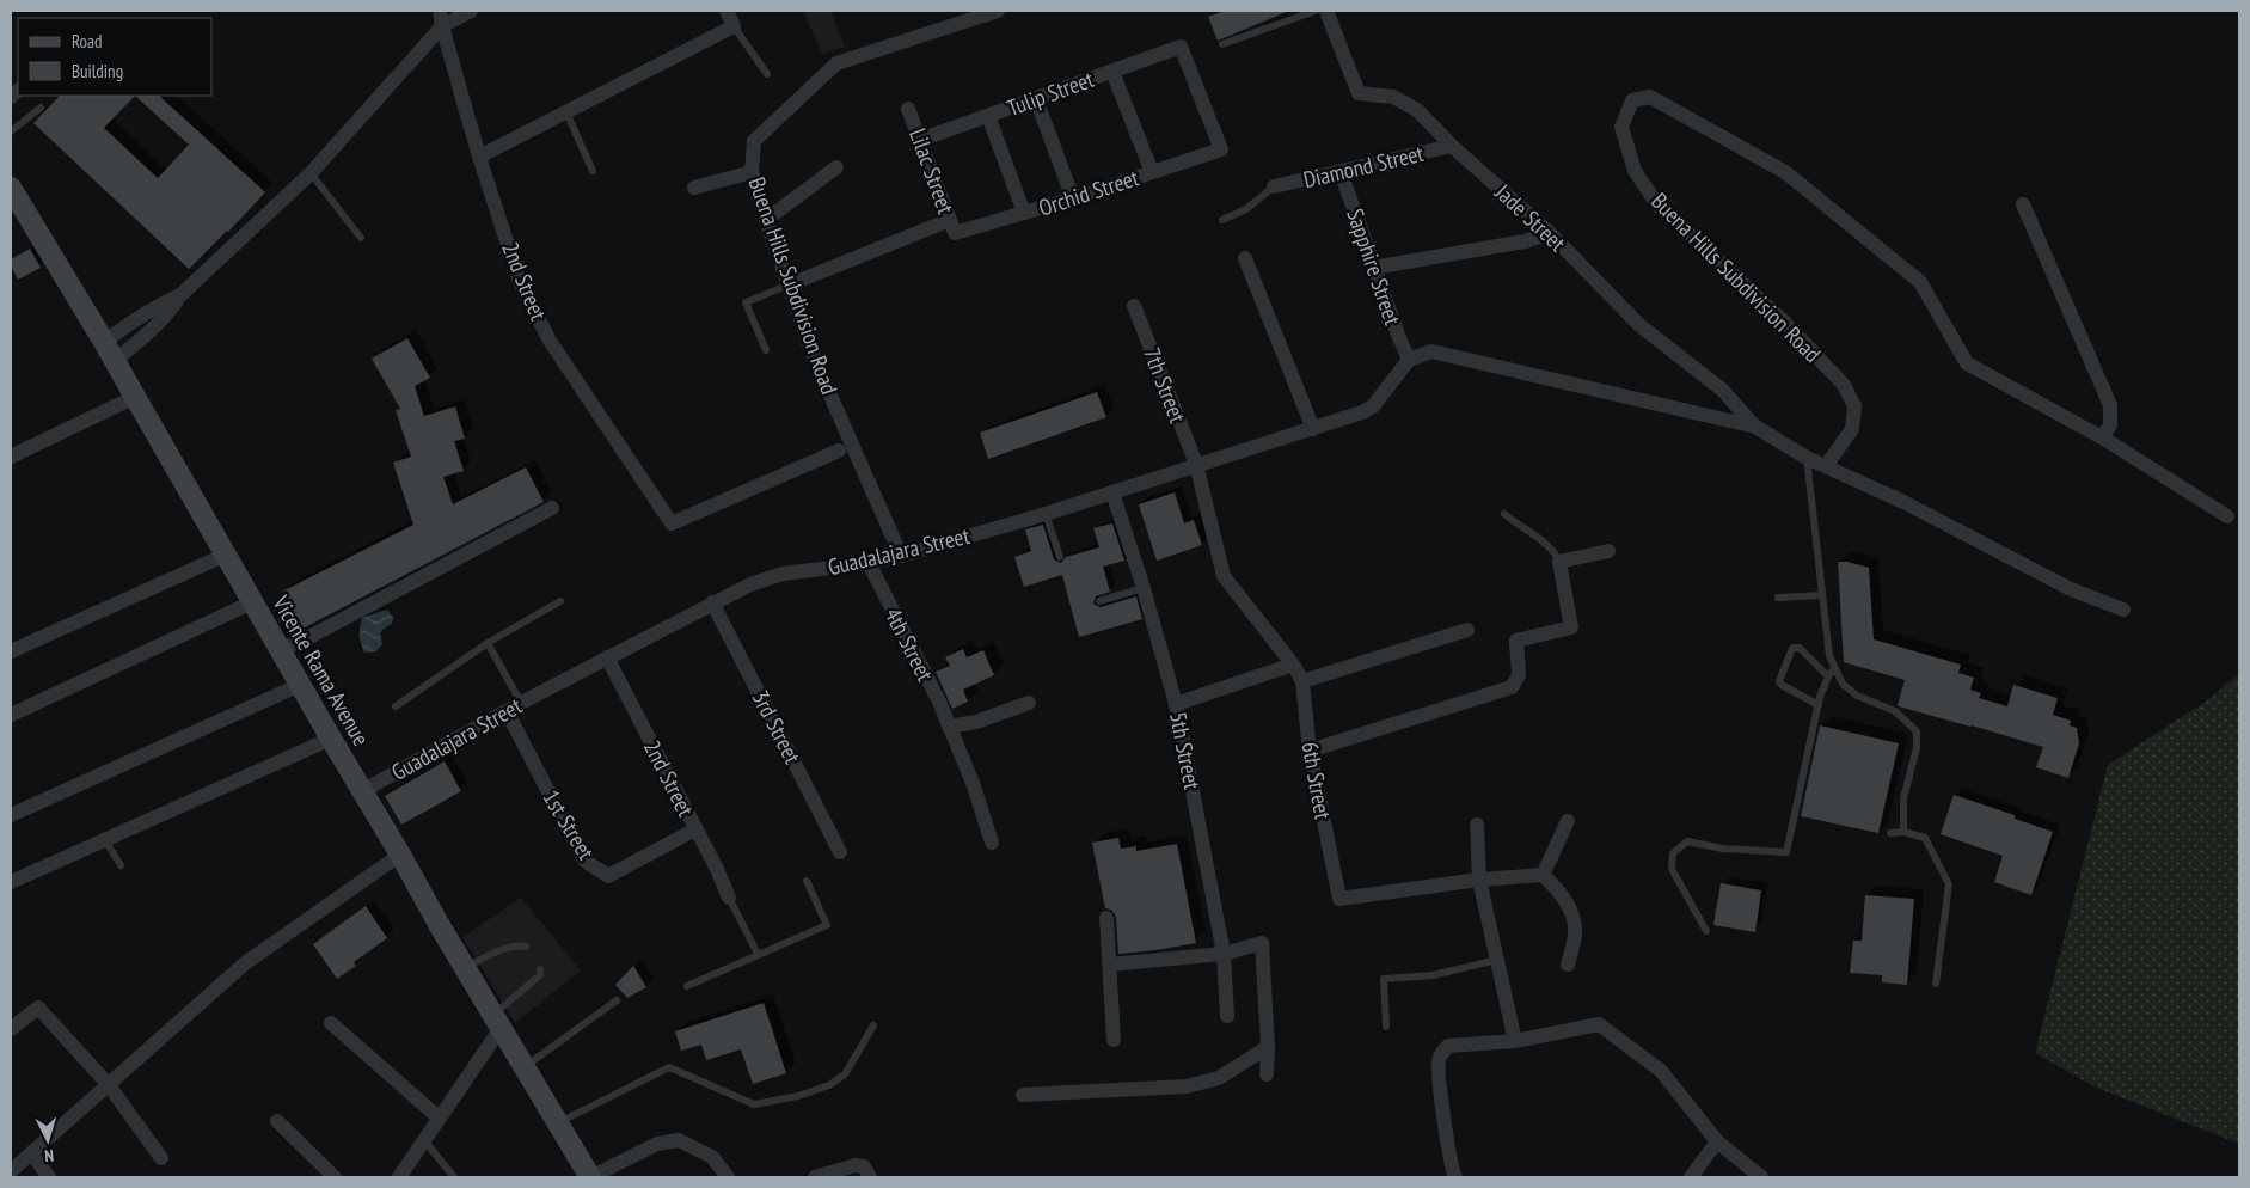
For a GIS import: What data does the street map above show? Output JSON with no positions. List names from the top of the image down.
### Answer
{
  "streets": {
    "main road": ["Vicente Rama Avenue"],
    "street": [
      "Tulip Street",
      "Diamond Street",
      "Lilac Street",
      "Orchid Street",
      "Jade Street",
      "Sapphire Street",
      "Buena Hills Subdivision Road",
      "2nd Street",
      "7th Street",
      "Guadalajara Street",
      "4th Street",
      "3rd Street",
      "5th Street",
      "6th Street",
      "1st Street"
    ]
  },
  "crossings": [
    ["Tulip Street", "Lilac Street"],
    ["Tulip Street", "Orchid Street"],
    ["Diamond Street", "Jade Street"],
    ["Diamond Street", "Sapphire Street"],
    ["Lilac Street", "Orchid Street"],
    ["Orchid Street", "Buena Hills Subdivision Road"],
    ["Sapphire Street", "Guadalajara Street"],
    ["Buena Hills Subdivision Road", "Guadalajara Street"],
    ["2nd Street", "Guadalajara Street"],
    ["2nd Street", "1st Street"],
    ["7th Street", "Guadalajara Street"],
    ["7th Street", "6th Street"],
    ["Guadalajara Street", "4th Street"],
    ["Guadalajara Street", "Vicente Rama Avenue"],
    ["Guadalajara Street", "3rd Street"],
    ["Guadalajara Street", "5th Street"],
    ["Guadalajara Street", "6th Street"],
    ["Guadalajara Street", "1st Street"]
  ],
  "legend": ["Road", "Building"],
  "north": "bottom"
}
